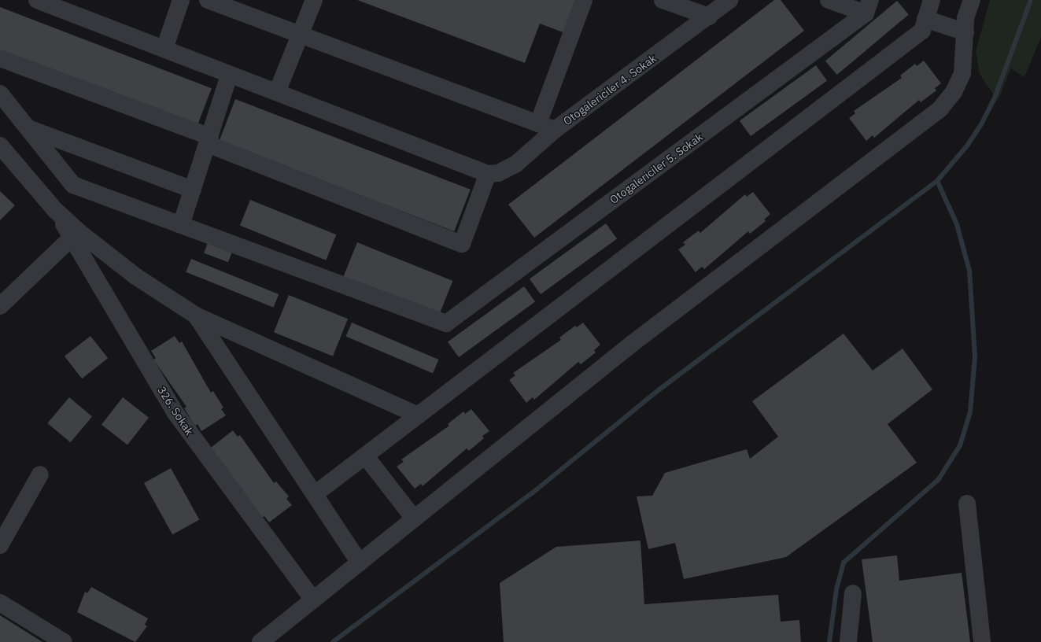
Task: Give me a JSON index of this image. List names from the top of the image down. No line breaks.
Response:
{"streets":{"street":["Otogalericiler 4. Sokak","Otogalericiler 5. Sokak","326. Sokak"]}}
